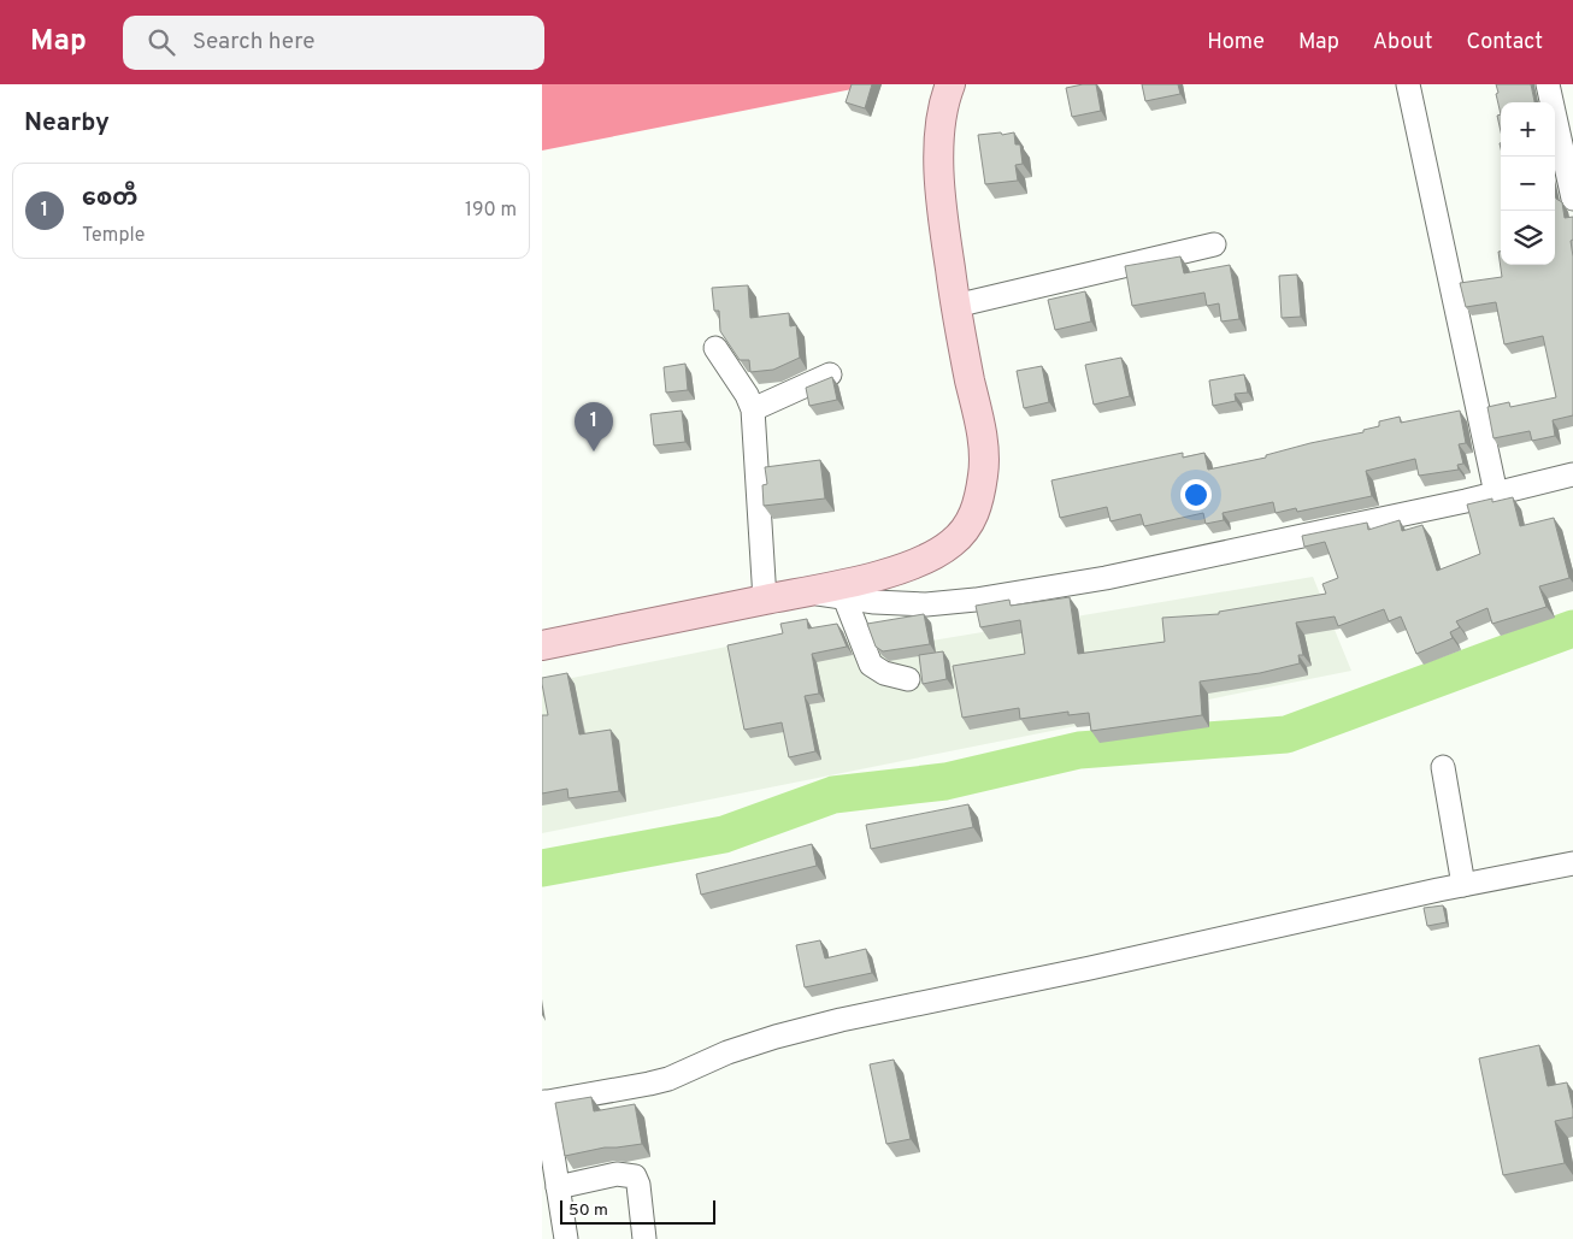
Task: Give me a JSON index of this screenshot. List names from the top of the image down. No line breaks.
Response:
{"scale_bar":"50 m","page":{"header":"Map","search":"Search here","nav":["Home","Map","About","Contact"],"heading":"Nearby","map_buttons":["+","−"],"list":[{"mark":"1","name":"စေတီ","note":"Temple","value":"190 m"}],"pins":"1","scale":"50 m"}}
